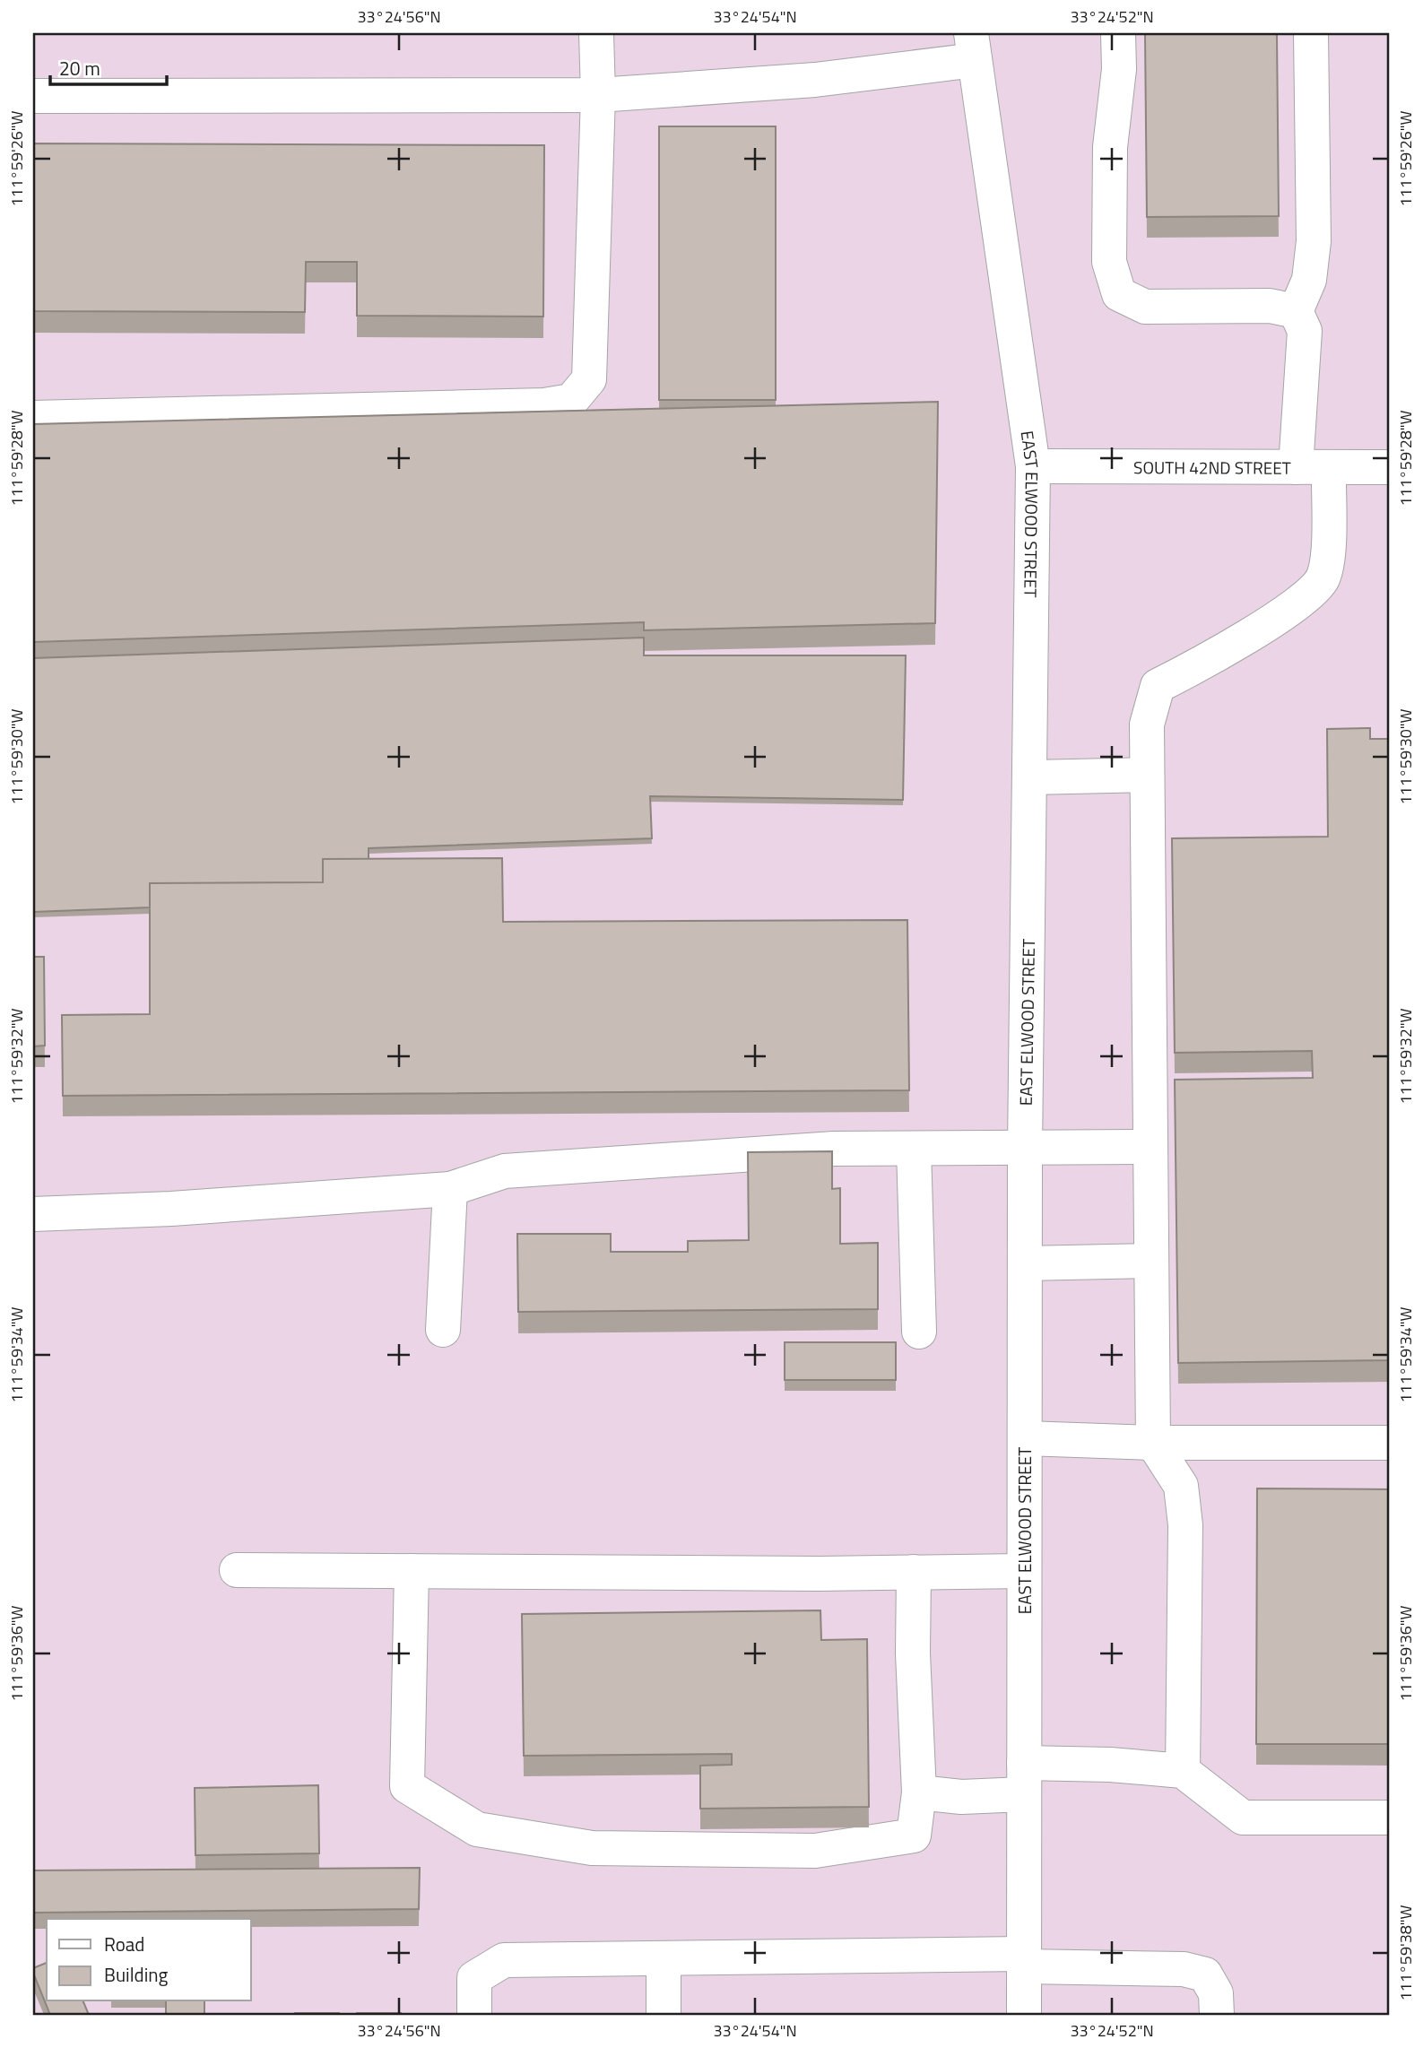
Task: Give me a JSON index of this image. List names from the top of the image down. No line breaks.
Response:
{"streets":{"street":["SOUTH 42ND STREET","EAST ELWOOD STREET"]},"crossings":[["SOUTH 42ND STREET","EAST ELWOOD STREET"]],"legend":["Road","Building"],"scale_bar":"20 m","coordinates":["33°24'56\"N","33°24'54\"N","33°24'52\"N","111°59'26\"W","111°59'28\"W","111°59'30\"W","111°59'32\"W","111°59'34\"W","111°59'36\"W","111°59'38\"W"]}
